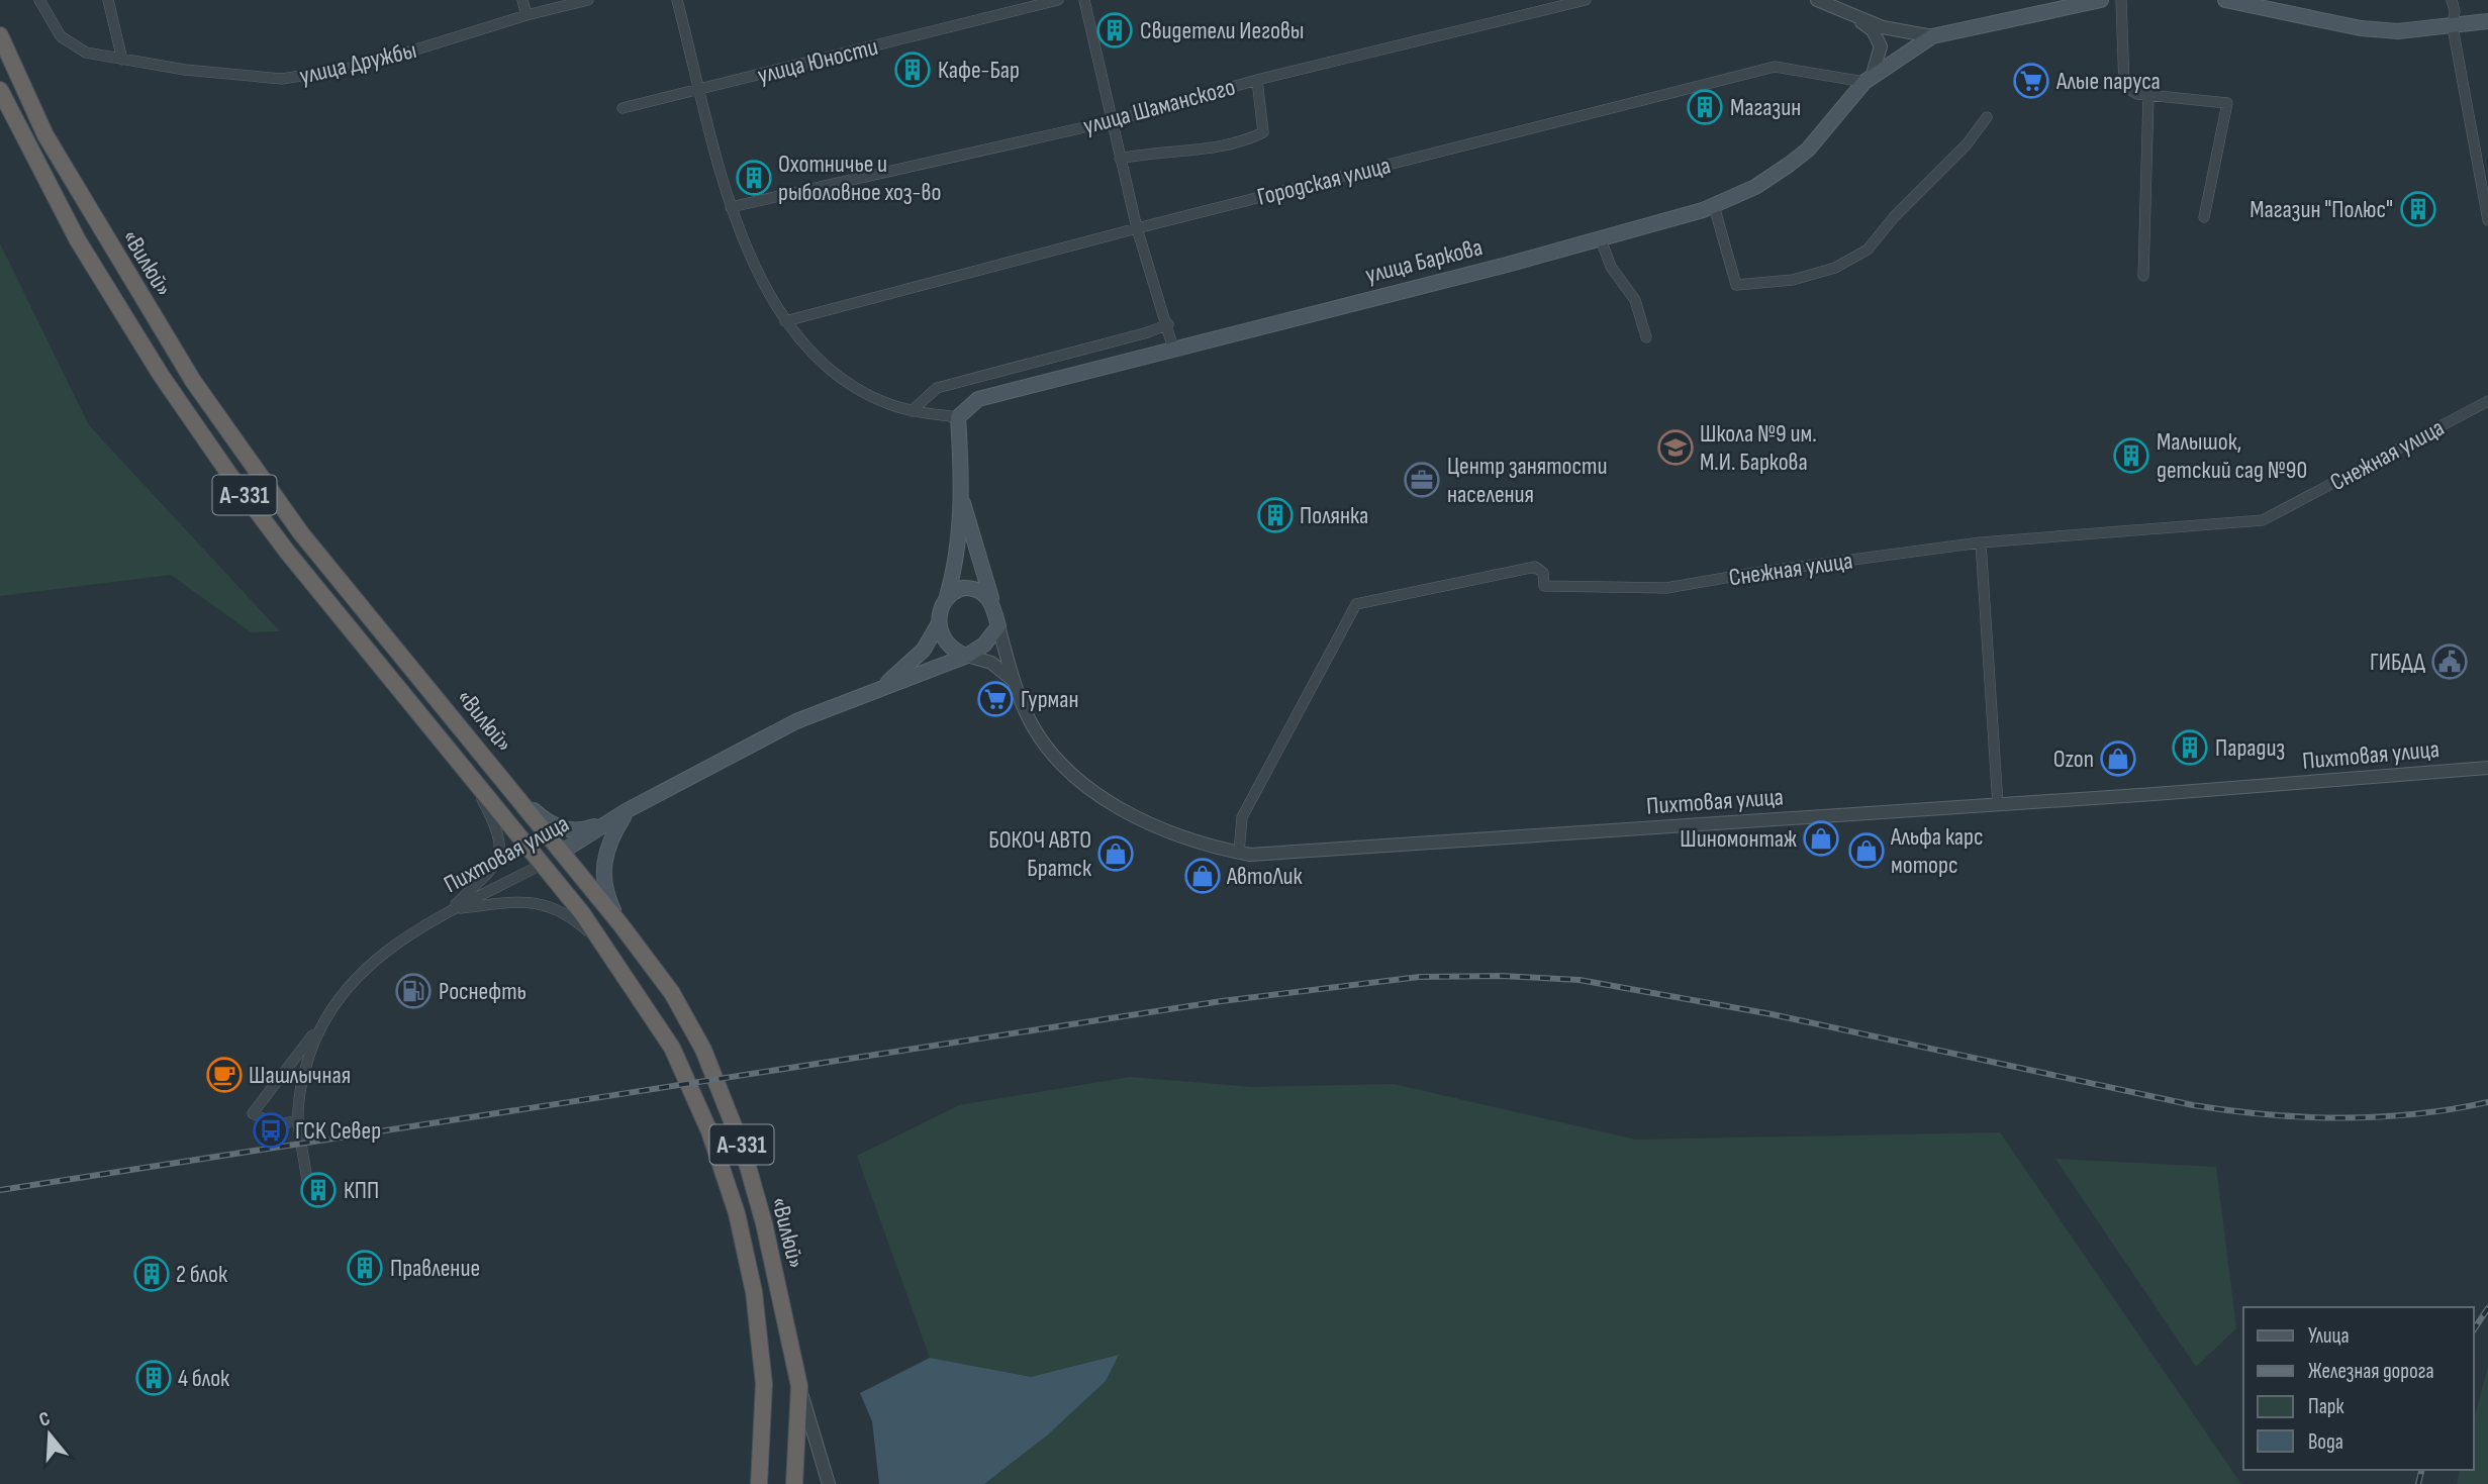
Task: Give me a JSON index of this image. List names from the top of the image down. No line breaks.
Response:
{"streets":{"highway":["«Вилюй»","А-331","Пихтовая улица"],"main road":["улица Баркова"],"street":["улица Юности","улица Дружбы","улица Шаманского","Городская улица","Снежная улица"]},"crossings":[["Городская улица","улица Баркова"],["«Вилюй»","Пихтовая улица"],["Снежная улица","Пихтовая улица"]],"places":{"building":["Свидетели Иеговы","Кафе-Бар","Магазин","Охотничье и рыболовное хоз-во","Магазин \"Полюс\"","Малышок, детский сад №90","Полянка","Парадиз","КПП","Правление","2 блок","4 блок"],"supermarket":["Алые паруса","Гурман"],"school or university":["Школа №9 им. М.И. Баркова"],"office":["Центр занятости населения"],"public building":["ГИБДД"],"shop":["Ozon","Шиномонтаж","Альфа карс моторс","БОКОЧ АВТО Братск","АвтоЛик"],"fuel station":["Роснефть"],"cafe":["Шашлычная"],"bus stop":["ГСК Север"]},"legend":["Улица","Железная дорога","Парк","Вода"],"north":"top"}
